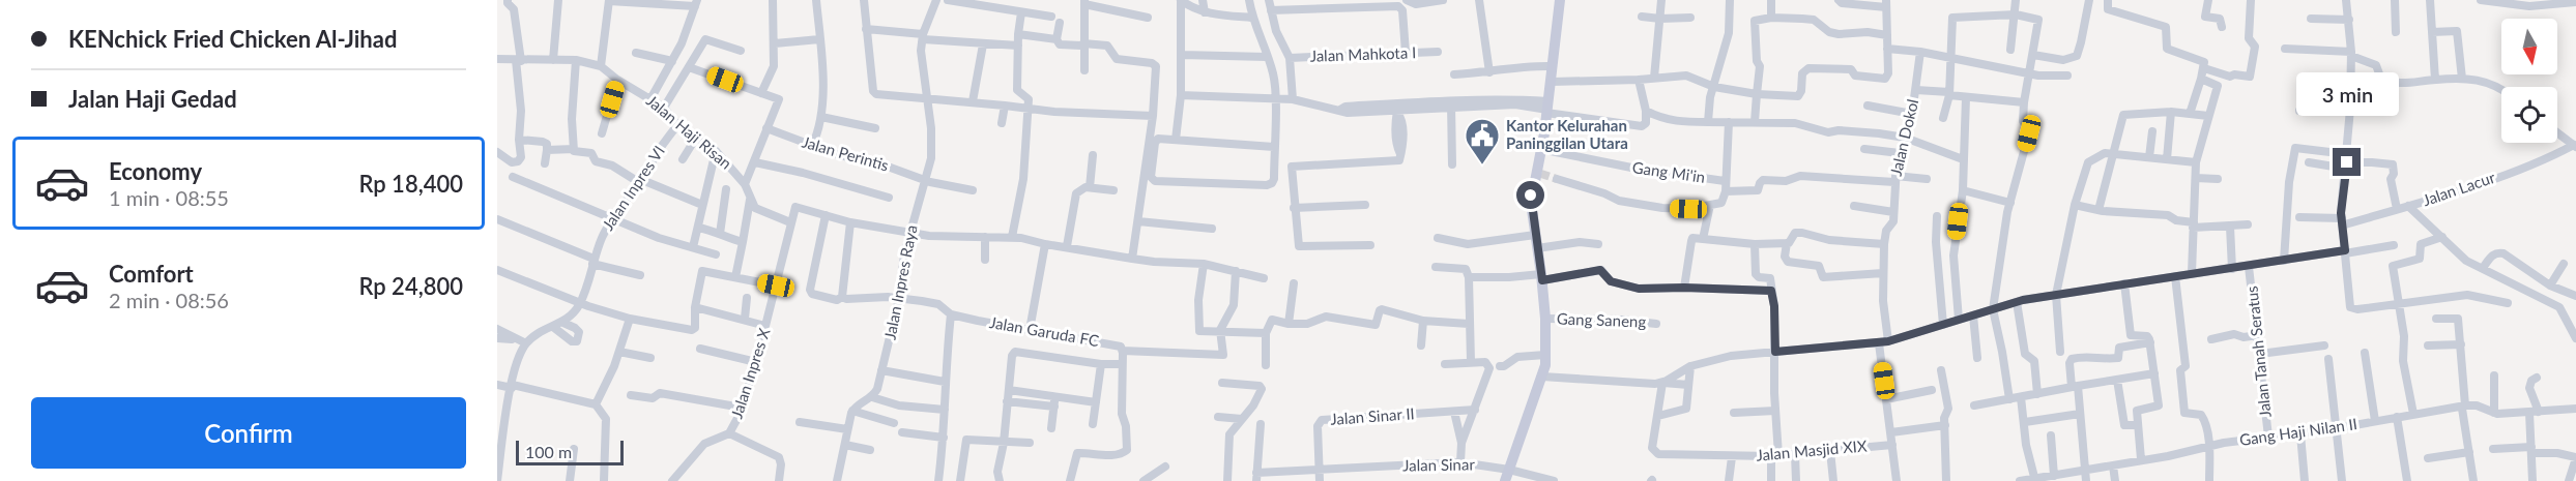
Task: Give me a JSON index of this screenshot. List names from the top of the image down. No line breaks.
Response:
{"streets":{"street":["Jalan Mahkota I","Jalan Haji Risan","Jalan Dokol","Jalan Perintis","Gang Mi'in","Jalan Inpres VI","Jalan Lacur","Jalan Inpres Raya","Gang Saneng","Jalan Garuda FC","Jalan Tanah Seratus","Jalan Inpres X","Jalan Sinar II","Gang Haji Nilan II","Jalan Masjid XIX","Jalan Sinar"]},"crossings":[["Jalan Haji Risan","Jalan Inpres VI"],["Jalan Perintis","Jalan Inpres Raya"],["Jalan Inpres Raya","Jalan Garuda FC"],["Jalan Tanah Seratus","Gang Haji Nilan II"],["Jalan Sinar II","Jalan Sinar"]],"places":{"public building":["Kantor Kelurahan Paninggilan Utara"]},"scale_bar":"100 m","north":"bottom","page":{"banner":["KENchick Fried Chicken Al-Jihad","Jalan Haji Gedad"],"bubble":"3 min","list":[{"name":"Economy","note":"1 min · 08:55","value":"Rp 18,400"},{"name":"Comfort","note":"2 min · 08:56","value":"Rp 24,800"}],"buttons":"Confirm","scale":"100 m"}}
